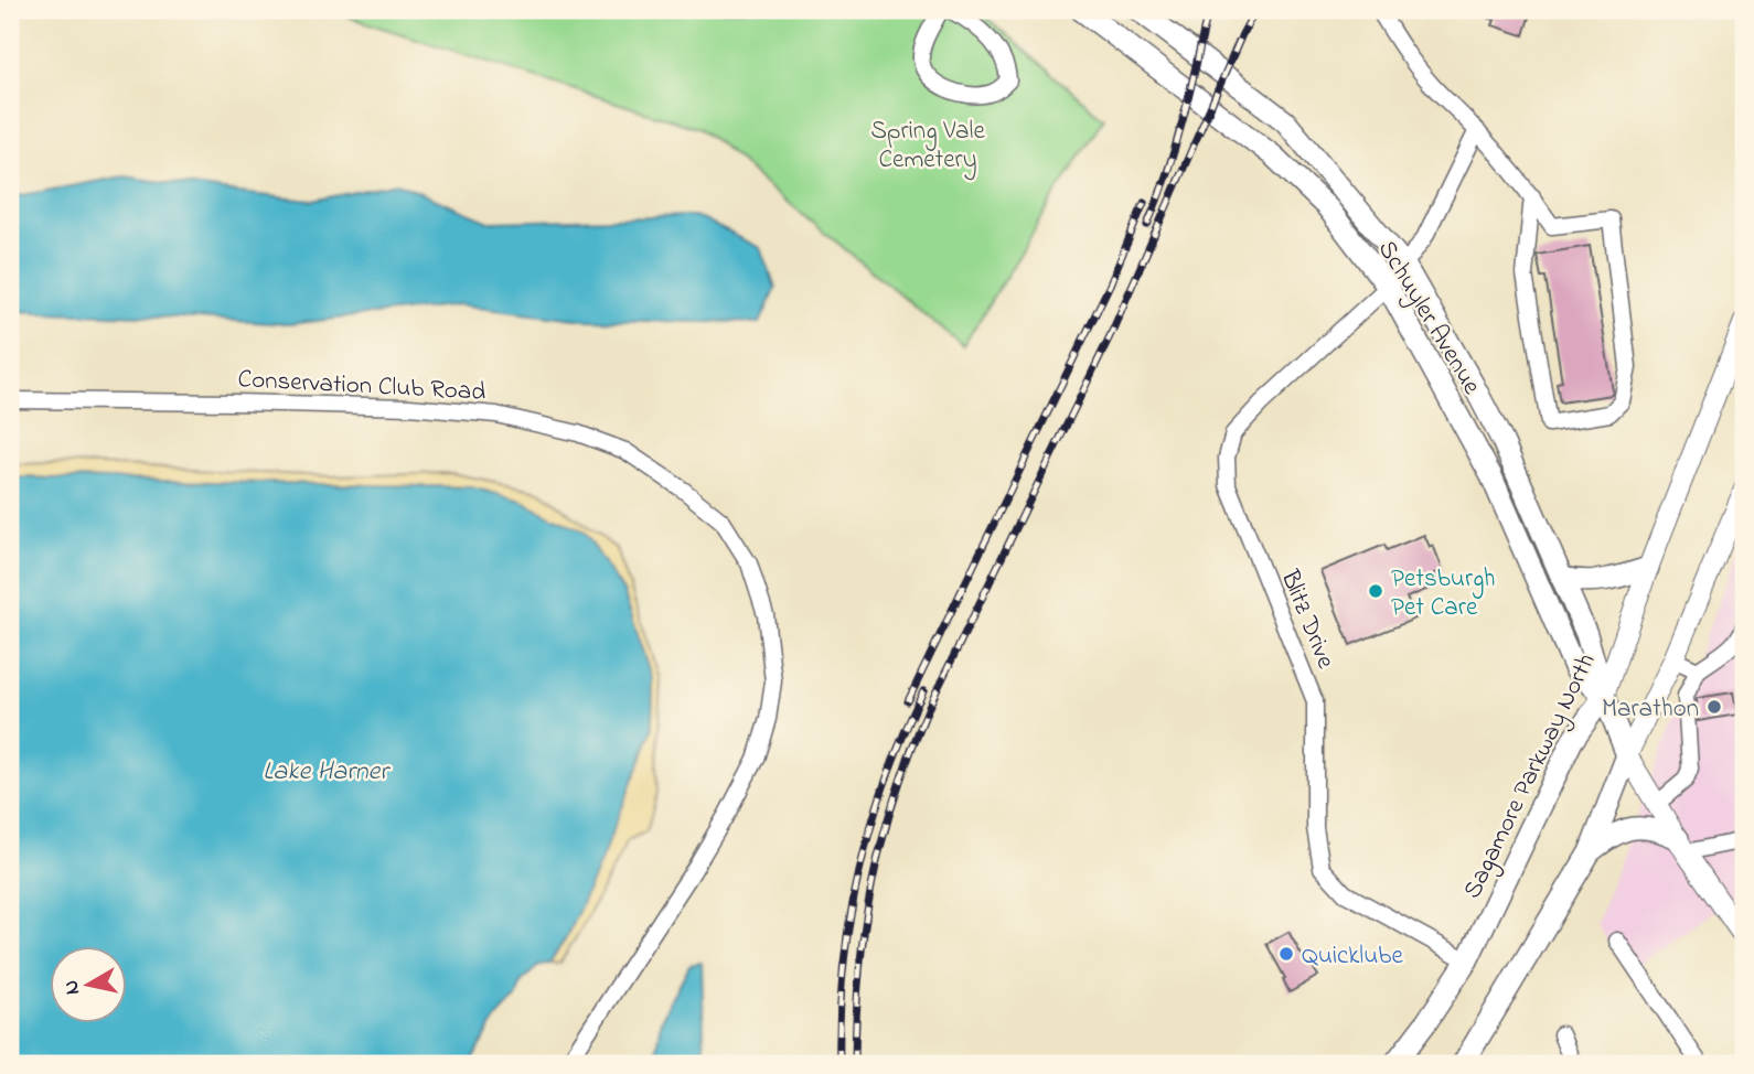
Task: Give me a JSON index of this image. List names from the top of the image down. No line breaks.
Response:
{"streets":{"highway":["Schuyler Avenue","Sagamore Parkway North"],"street":["Conservation Club Road","Blitz Drive"]},"crossings":[["Schuyler Avenue","Blitz Drive"],["Schuyler Avenue","Sagamore Parkway North"],["Blitz Drive","Sagamore Parkway North"]],"water":["Lake Harner"],"parks":["Spring Vale Cemetery"],"places":["Petsburgh Pet Care","Marathon","Quicklube"],"north":"left"}
